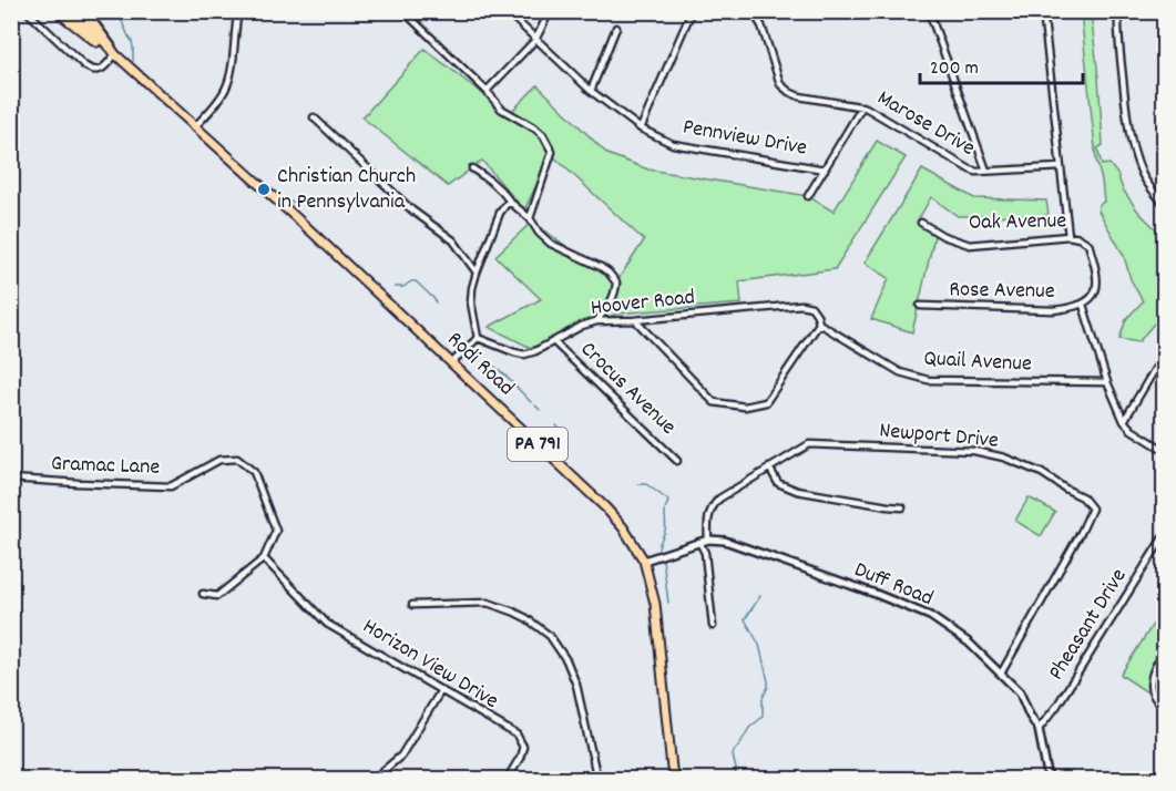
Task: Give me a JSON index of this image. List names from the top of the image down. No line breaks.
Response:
{"streets":{"main road":["Rodi Road","PA 791"],"street":["Marose Drive","Pennview Drive","Oak Avenue","Rose Avenue","Hoover Road","Quail Avenue","Crocus Avenue","Newport Drive","Gramac Lane","Duff Road","Pheasant Drive","Horizon View Drive"]},"crossings":[["Oak Avenue","Rose Avenue"],["Hoover Road","Quail Avenue"],["Hoover Road","Crocus Avenue"],["Rodi Road","Duff Road"],["Newport Drive","Duff Road"],["Gramac Lane","Horizon View Drive"],["Duff Road","Pheasant Drive"]],"places":["Christian Church in Pennsylvania"],"scale_bar":"200 m"}
